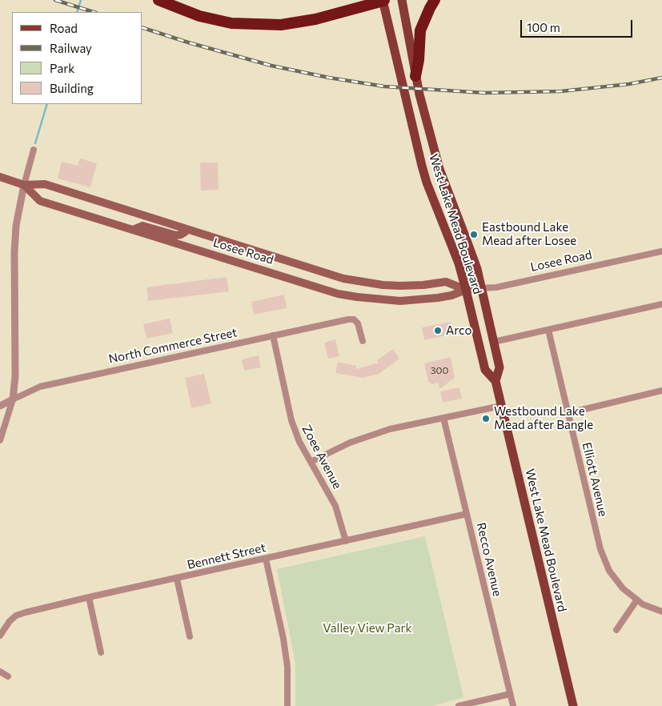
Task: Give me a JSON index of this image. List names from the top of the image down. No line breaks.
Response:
{"streets":{"main road":["West Lake Mead Boulevard","Losee Road"],"street":["North Commerce Street","Zoee Avenue","Elliott Avenue","Bennett Street","Recco Avenue"]},"crossings":[["West Lake Mead Boulevard","Losee Road"],["North Commerce Street","Zoee Avenue"],["Zoee Avenue","Bennett Street"],["Bennett Street","Recco Avenue"]],"parks":["Valley View Park"],"places":["Eastbound Lake Mead after Losee","Arco","Westbound Lake Mead after Bangle"],"house_numbers":["300"],"legend":["Road","Railway","Park","Building"],"scale_bar":"100 m"}
